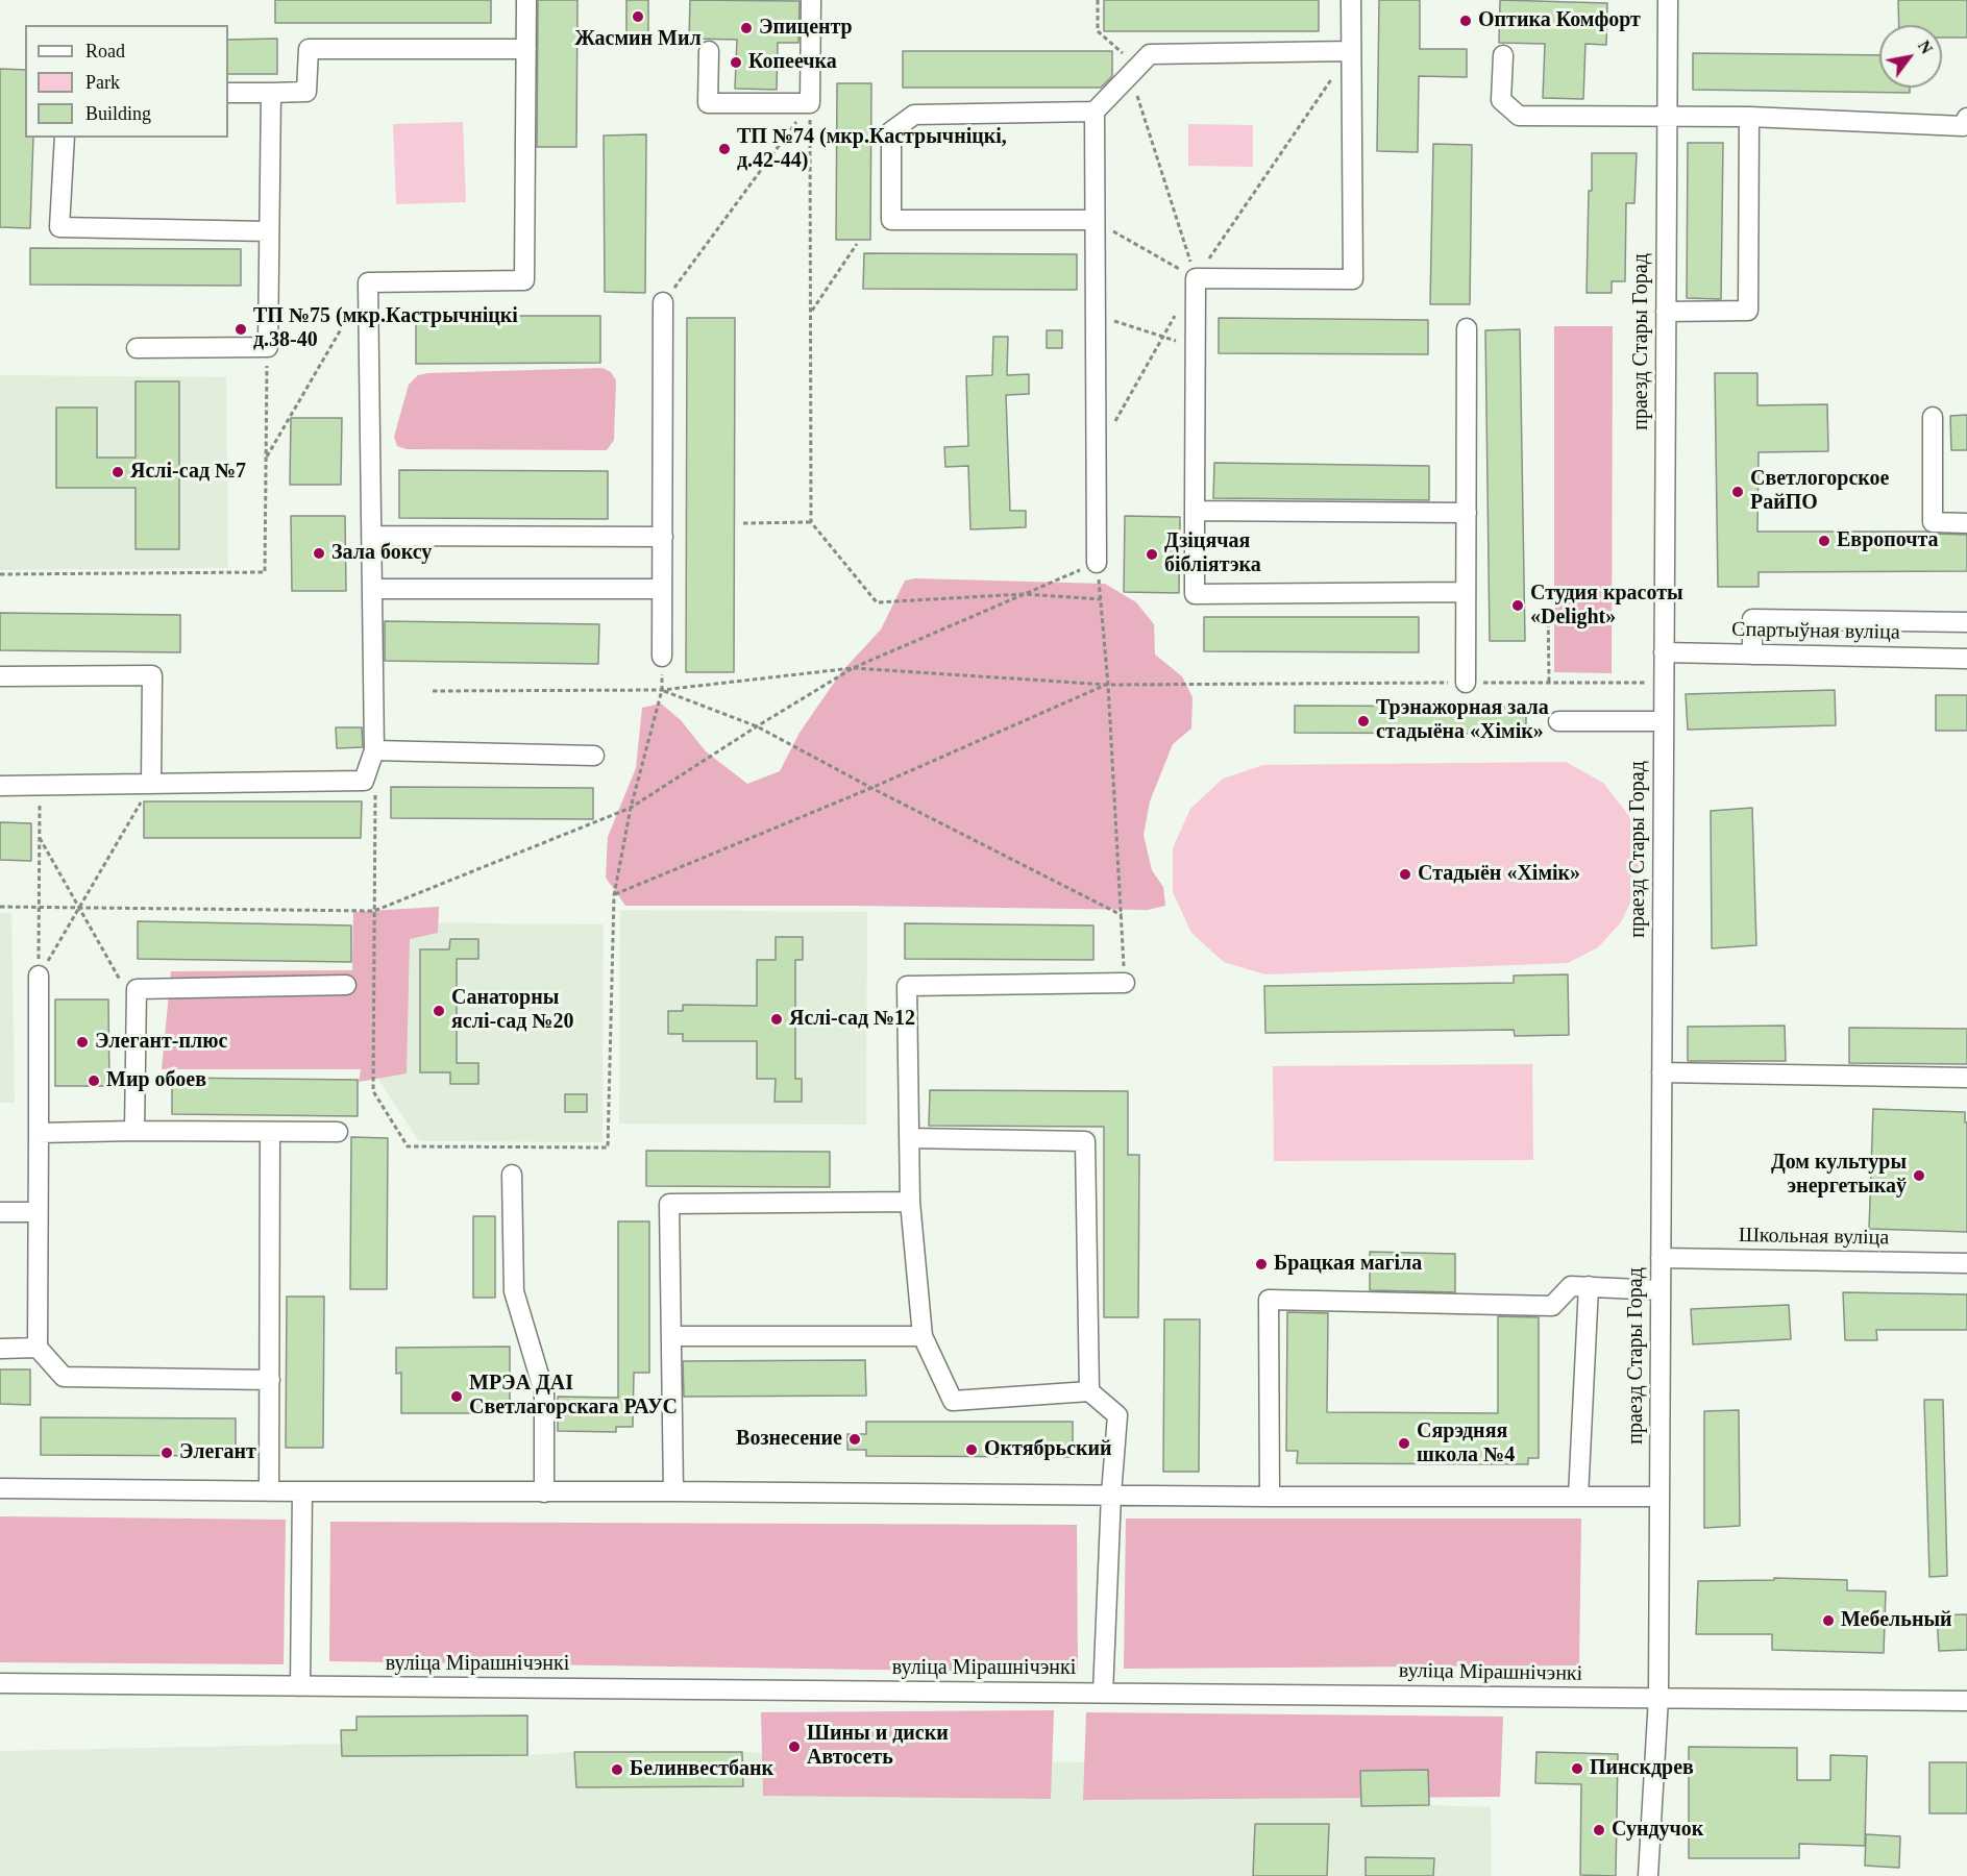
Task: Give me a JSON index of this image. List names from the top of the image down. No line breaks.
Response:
{"streets":{"street":["праезд Стары Горад","Спартыўная вуліца","Школьная вуліца","вуліца Мірашнічэнкі"]},"crossings":[["праезд Стары Горад","Спартыўная вуліца"],["праезд Стары Горад","Школьная вуліца"],["праезд Стары Горад","вуліца Мірашнічэнкі"]],"places":["Жасмин Мил","Оптика Комфорт","Эпицентр","Копеечка","ТП №74 (мкр.Кастрычніцкі, д.42-44)","ТП №75 (мкр.Кастрычніцкі д.38-40","Яслі-сад №7","Светлогорское РайПО","Европочта","Зала боксу","Дзіцячая бібліятэка","Студия красоты «Delight»","Трэнажорная зала стадыёна «Хімік»","Стадыён «Хімік»","Санаторны яслі-сад №20","Яслі-сад №12","Элегант-плюс","Мир обоев","Дом культуры энергетыкаў","Брацкая магіла","МРЭА ДАІ Светлагорскага РАУС","Вознесение","Сярэдняя школа №4","Октябрьский","Элегант","Мебельный","Шины и диски Автосеть","Пинскдрев","Белинвестбанк","Сундучок"],"legend":["Road","Park","Building"],"north":"top right"}
